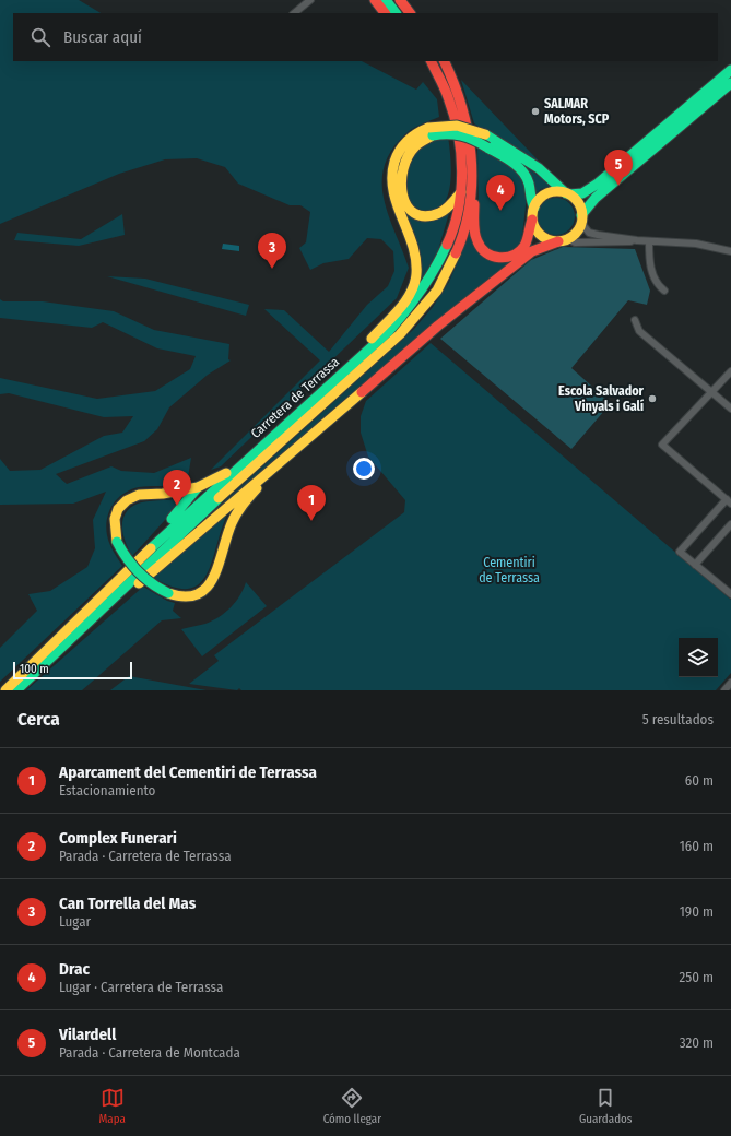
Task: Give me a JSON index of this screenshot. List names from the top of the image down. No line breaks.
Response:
{"streets":{"main road":["Carretera de Terrassa"]},"parks":["Cementiri de Terrassa"],"places":["SALMAR Motors, SCP","Escola Salvador Vinyals i Galí"],"scale_bar":"100 m","page":{"search":"Buscar aquí","pins":["5","4","3","2","1"],"scale":"100 m","heading":["Cerca","5 resultados"],"list":[{"mark":"1","name":"Aparcament del Cementiri de Terrassa","note":"Estacionamiento","value":"60 m"},{"mark":"2","name":"Complex Funerari","note":"Parada · Carretera de Terrassa","value":"160 m"},{"mark":"3","name":"Can Torrella del Mas","note":"Lugar","value":"190 m"},{"mark":"4","name":"Drac","note":"Lugar · Carretera de Terrassa","value":"250 m"},{"mark":"5","name":"Vilardell","note":"Parada · Carretera de Montcada","value":"320 m"}],"nav":["Mapa","Cómo llegar","Guardados"]}}
